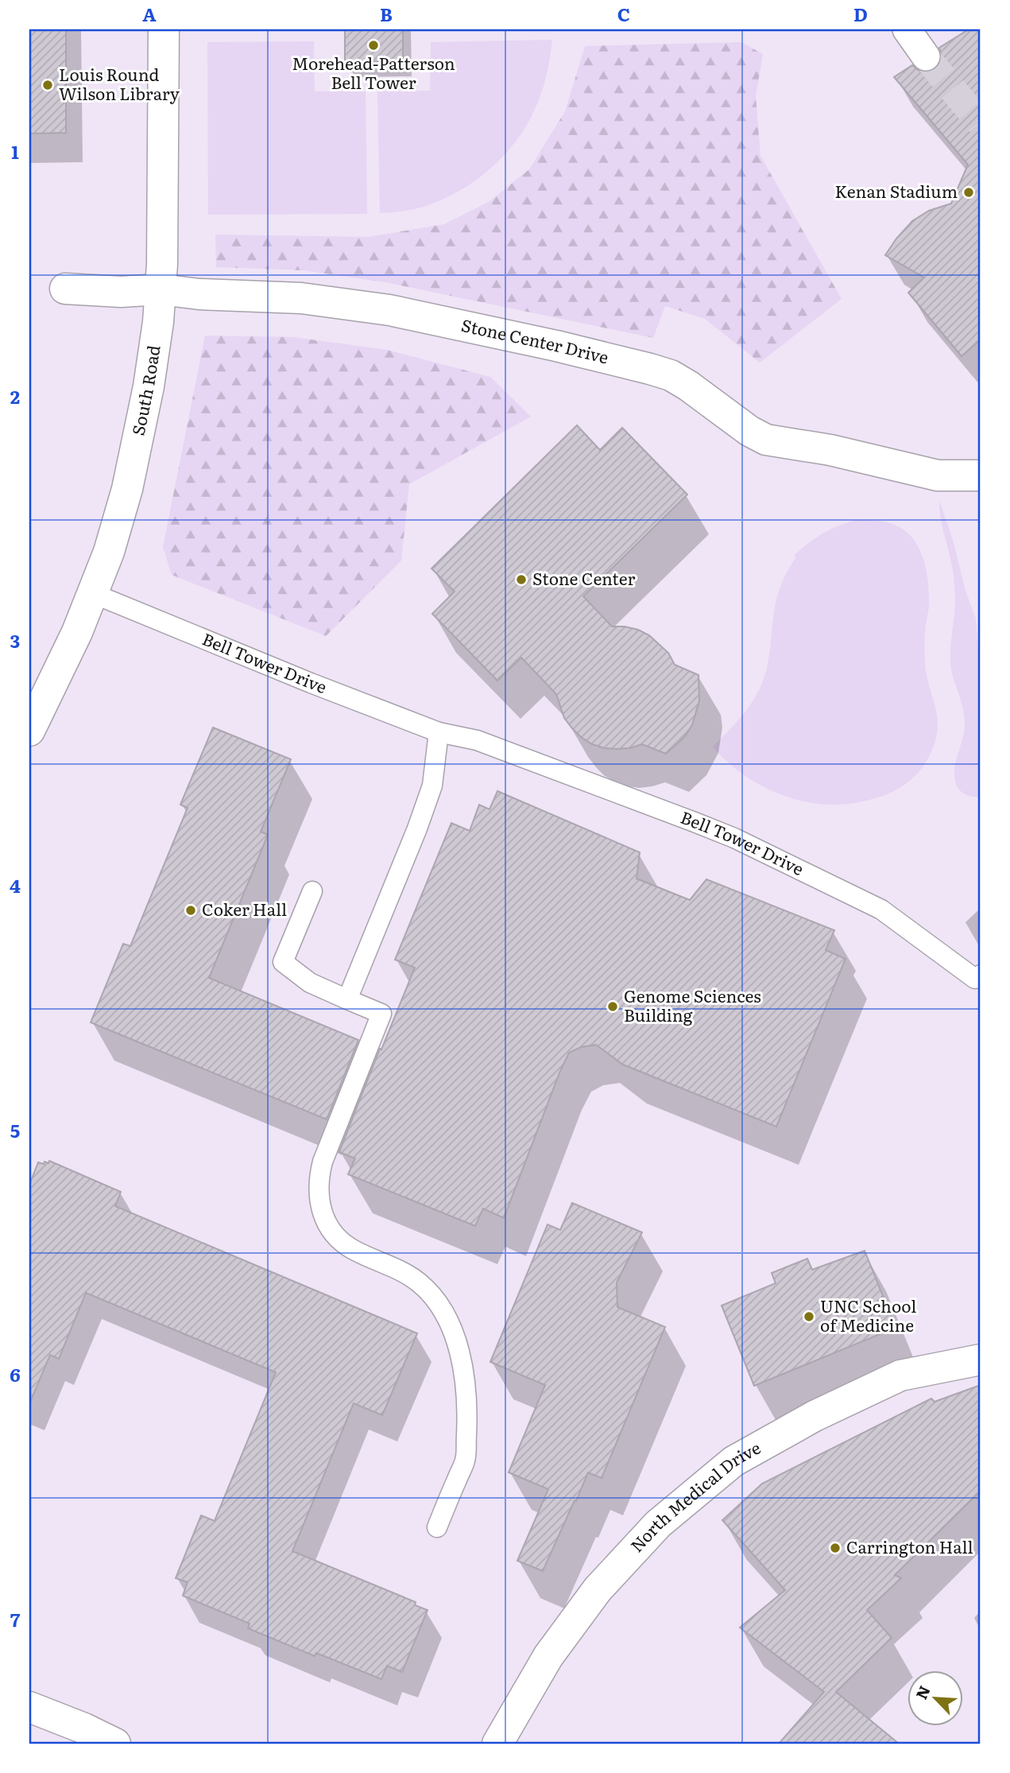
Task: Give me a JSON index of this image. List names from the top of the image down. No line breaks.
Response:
{"streets":{"street":["Stone Center Drive","South Road","North Medical Drive"],"lane":["Bell Tower Drive"]},"crossings":[["Stone Center Drive","South Road"],["South Road","Bell Tower Drive"]],"places":["Morehead-Patterson Bell Tower","Louis Round Wilson Library","Kenan Stadium","Stone Center","Coker Hall","Genome Sciences Building","UNC School of Medicine","Carrington Hall"],"north":"top left","grid":{"columns":["A","B","C","D"],"rows":["1","2","3","4","5","6","7"]}}
